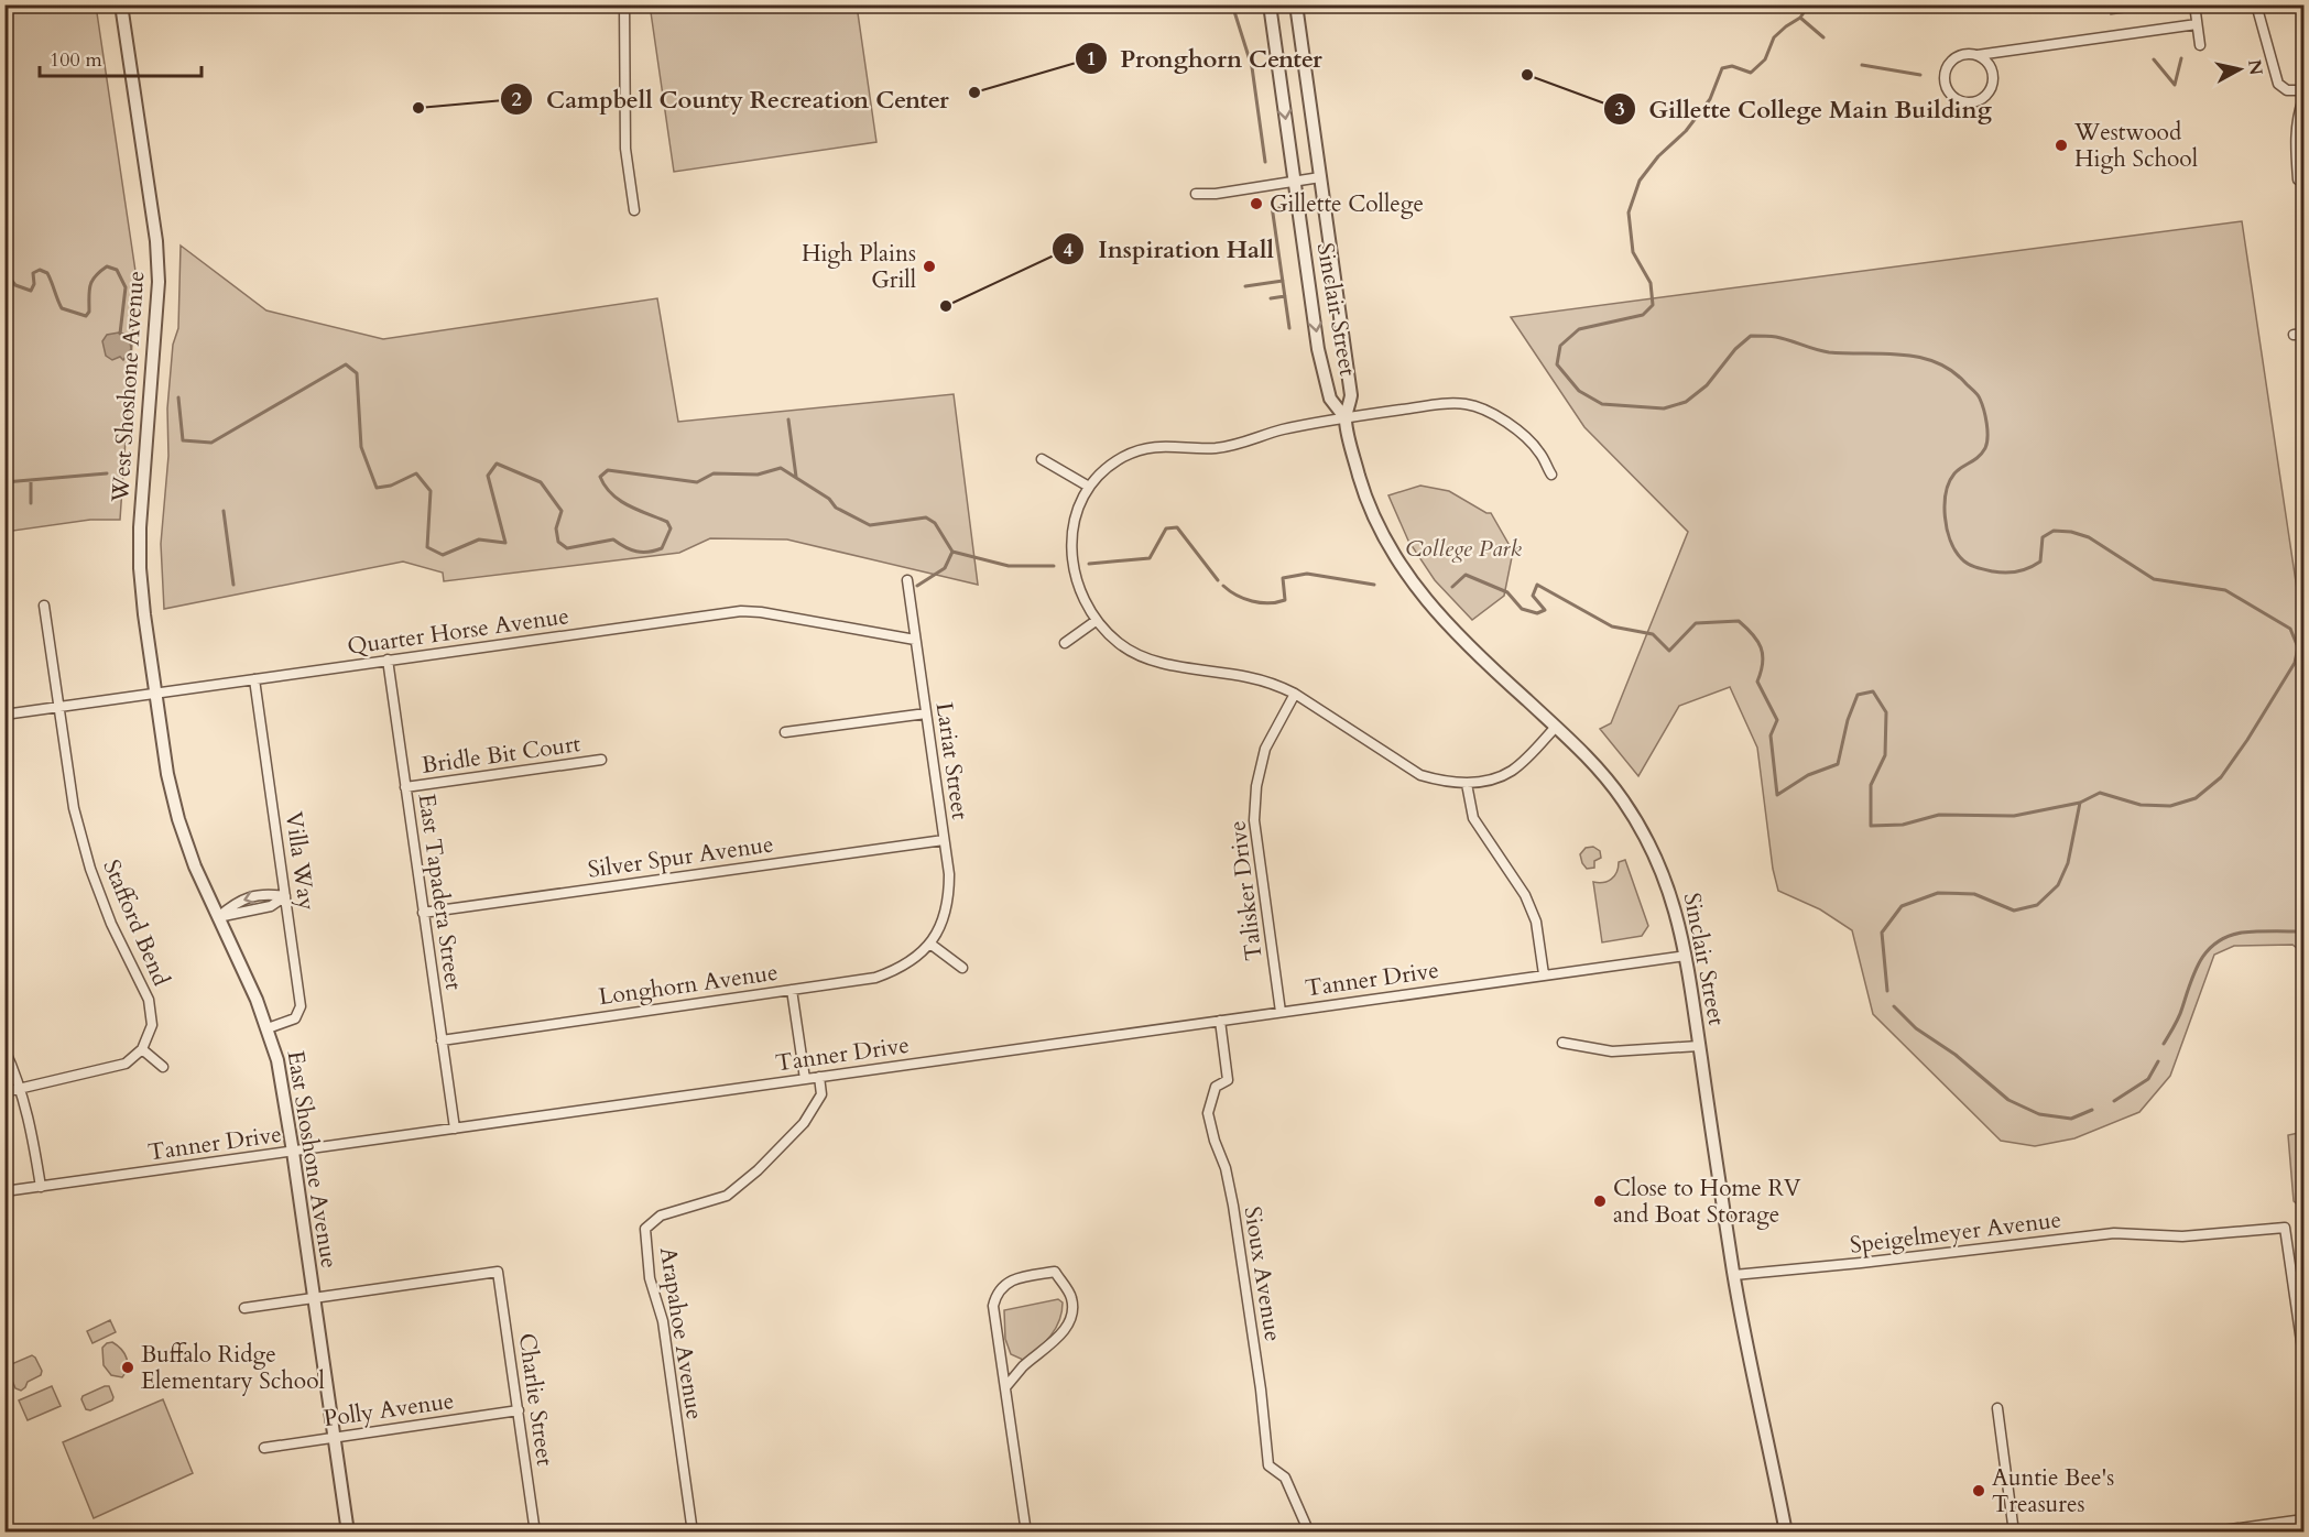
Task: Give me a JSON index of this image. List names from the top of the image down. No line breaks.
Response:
{"streets":{"street":["Sinclair Street","West Shoshone Avenue","Quarter Horse Avenue","Bridle Bit Court","Lariat Street","Silver Spur Avenue","Villa Way","Talisker Drive","East Tapadera Street","Stafford Bend","Tanner Drive","Longhorn Avenue","East Shoshone Avenue","Speigelmeyer Avenue","Sioux Avenue","Arapahoe Avenue","Charlie Street","Polly Avenue"]},"crossings":[["Sinclair Street","Tanner Drive"],["Sinclair Street","Speigelmeyer Avenue"],["West Shoshone Avenue","Quarter Horse Avenue"],["West Shoshone Avenue","East Shoshone Avenue"],["Quarter Horse Avenue","Lariat Street"],["Quarter Horse Avenue","Villa Way"],["Quarter Horse Avenue","East Tapadera Street"],["Quarter Horse Avenue","Stafford Bend"],["Quarter Horse Avenue","East Shoshone Avenue"],["Bridle Bit Court","East Tapadera Street"],["Lariat Street","Silver Spur Avenue"],["Lariat Street","Longhorn Avenue"],["Silver Spur Avenue","East Tapadera Street"],["Villa Way","East Shoshone Avenue"],["Talisker Drive","Tanner Drive"],["East Tapadera Street","Tanner Drive"],["East Tapadera Street","Longhorn Avenue"],["Tanner Drive","East Shoshone Avenue"],["Tanner Drive","Sioux Avenue"],["Tanner Drive","Arapahoe Avenue"],["East Shoshone Avenue","Charlie Street"],["East Shoshone Avenue","Polly Avenue"],["Charlie Street","Polly Avenue"]],"parks":["College Park"],"places":["Gillette College Main Building","Pronghorn Center","Campbell County Recreation Center","Westwood High School","Gillette College","High Plains Grill","Inspiration Hall","Close to Home RV and Boat Storage","Buffalo Ridge Elementary School","Auntie Bee's Treasures"],"scale_bar":"100 m","north":"right"}
